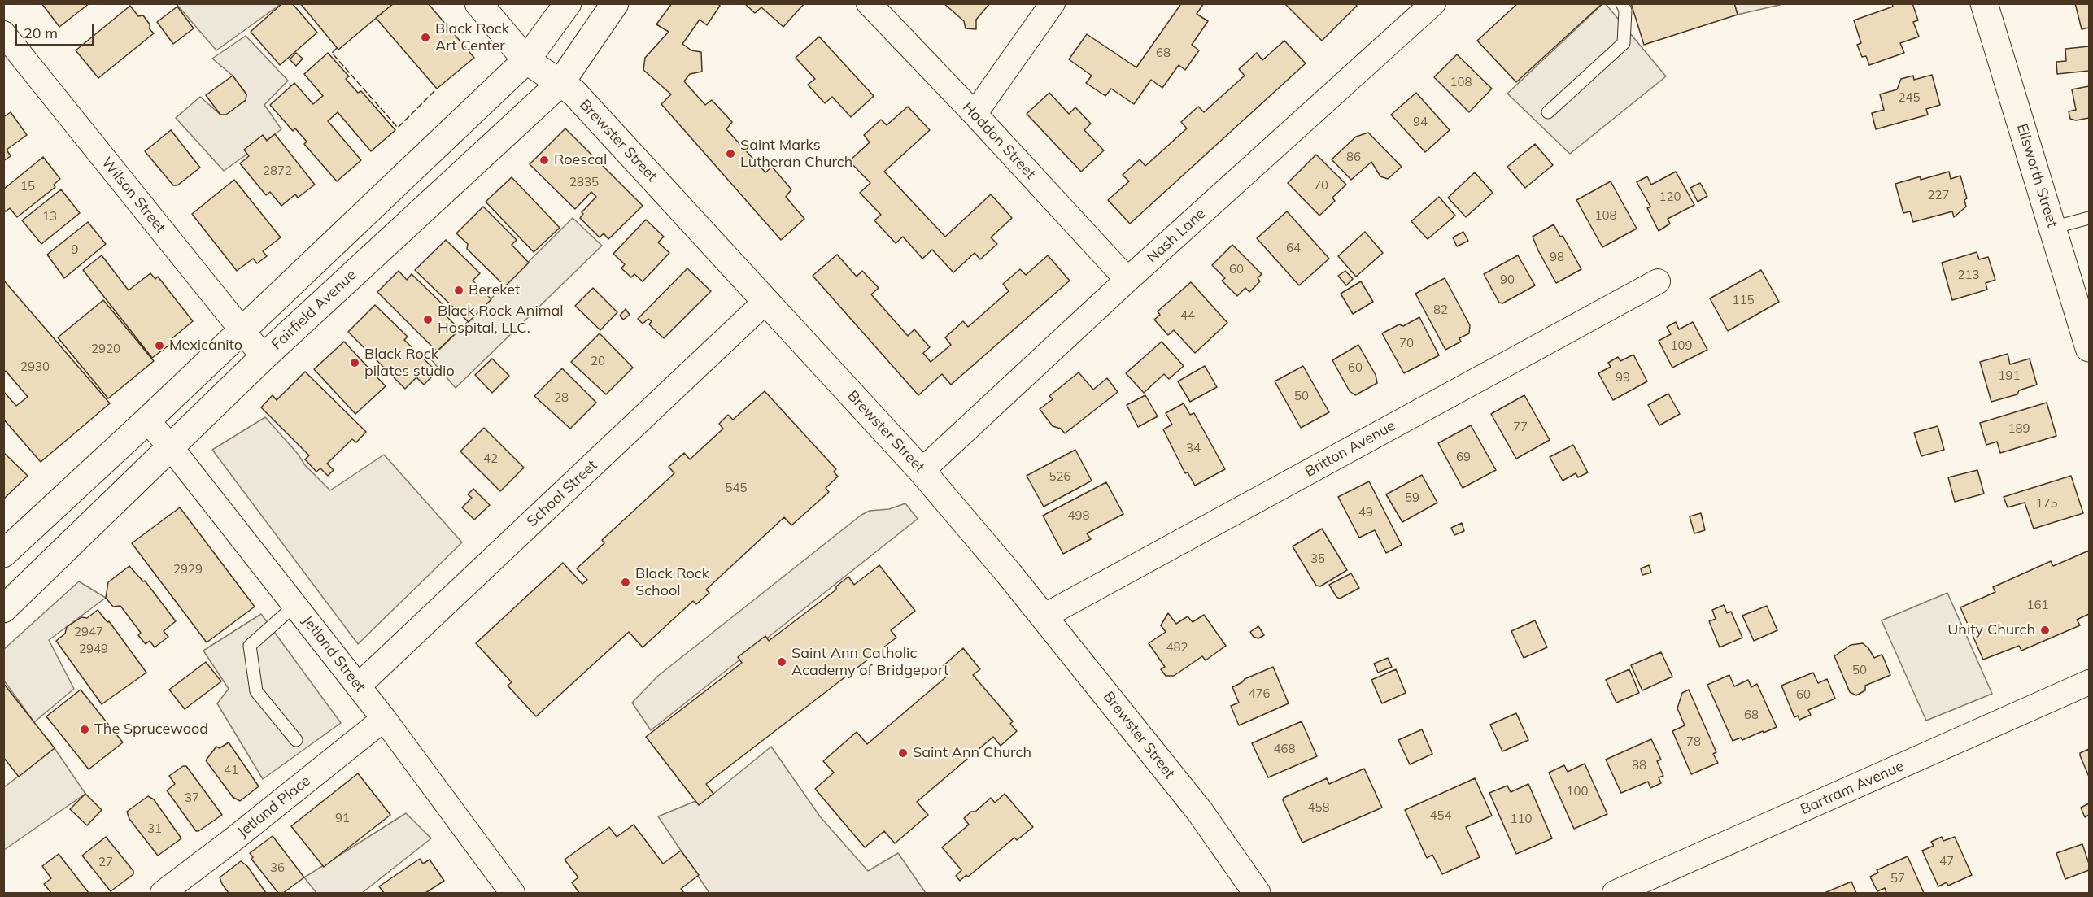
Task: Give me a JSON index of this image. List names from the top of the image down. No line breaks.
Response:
{"streets":{"main road":["Brewster Street","Ellsworth Street","Fairfield Avenue"],"street":["Haddon Street","Wilson Street","Nash Lane","Britton Avenue","School Street","Jetland Street","Bartram Avenue","Jetland Place"]},"crossings":[["Brewster Street","Nash Lane"],["Brewster Street","Fairfield Avenue"],["Brewster Street","Britton Avenue"],["Brewster Street","School Street"],["Haddon Street","Nash Lane"],["Wilson Street","Fairfield Avenue"],["Fairfield Avenue","Jetland Street"],["School Street","Jetland Street"],["Jetland Street","Jetland Place"]],"places":["Black Rock Art Center","Saint Marks Lutheran Church","Roescal","Bereket","Black Rock Animal Hospital, LLC.","Mexicanito","Black Rock pilates studio","Black Rock School","Unity Church","Saint Ann Catholic Academy of Bridgeport","The Sprucewood","Saint Ann Church"],"house_numbers":["68","108","245","94","86","2872","2835","70","15","227","120","108","13","64","9","98","60","213","90","115","82","44","70","109","2920","20","2930","60","191","99","50","28","77","189","34","69","42","526","545","59","175","49","498","35","2929","161","2947","482","2949","50","476","60","68","78","468","88","41","100","37","458","454","91","110","31","47","27","36","57"],"scale_bar":"20 m"}
